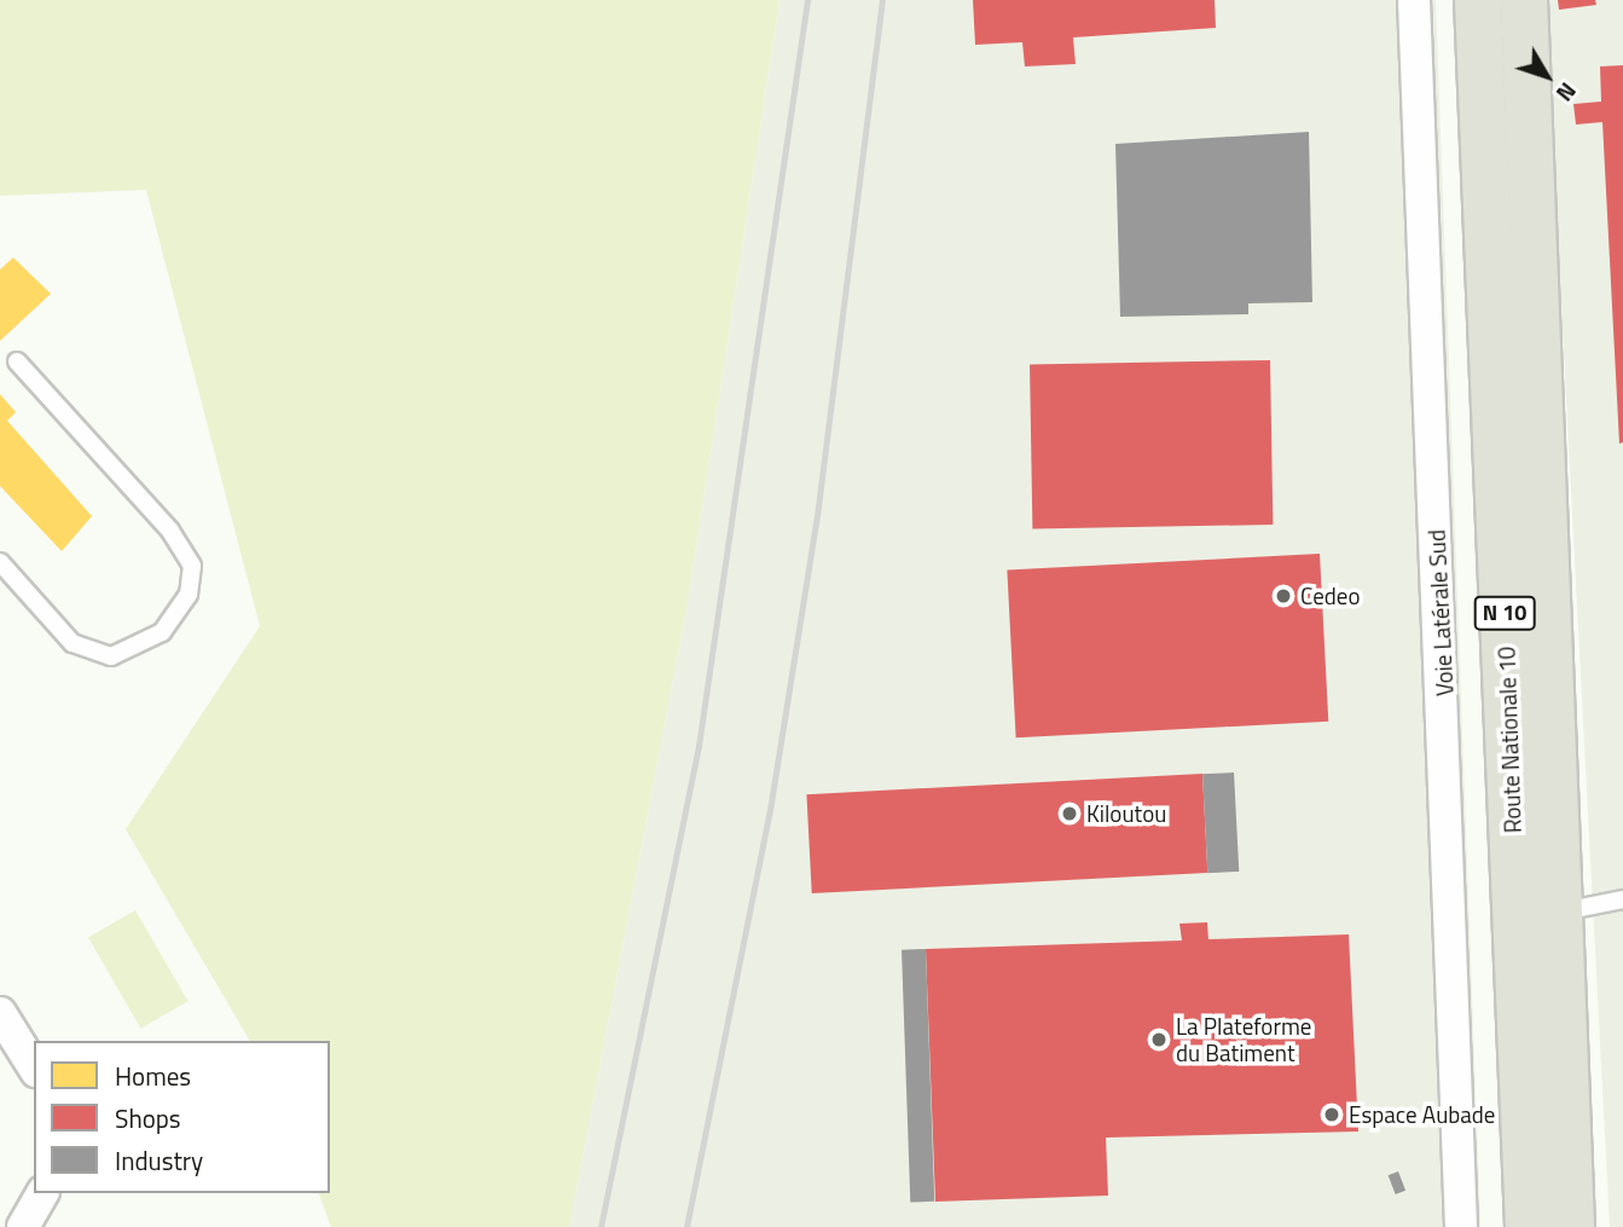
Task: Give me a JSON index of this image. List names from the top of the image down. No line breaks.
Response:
{"streets":{"main road":["N 10","Route Nationale 10"],"street":["Voie Latérale Sud"]},"places":["Cedeo","Kiloutou","La Plateforme du Batiment","Espace Aubade"],"legend":["Homes","Shops","Industry"],"north":"bottom right"}
